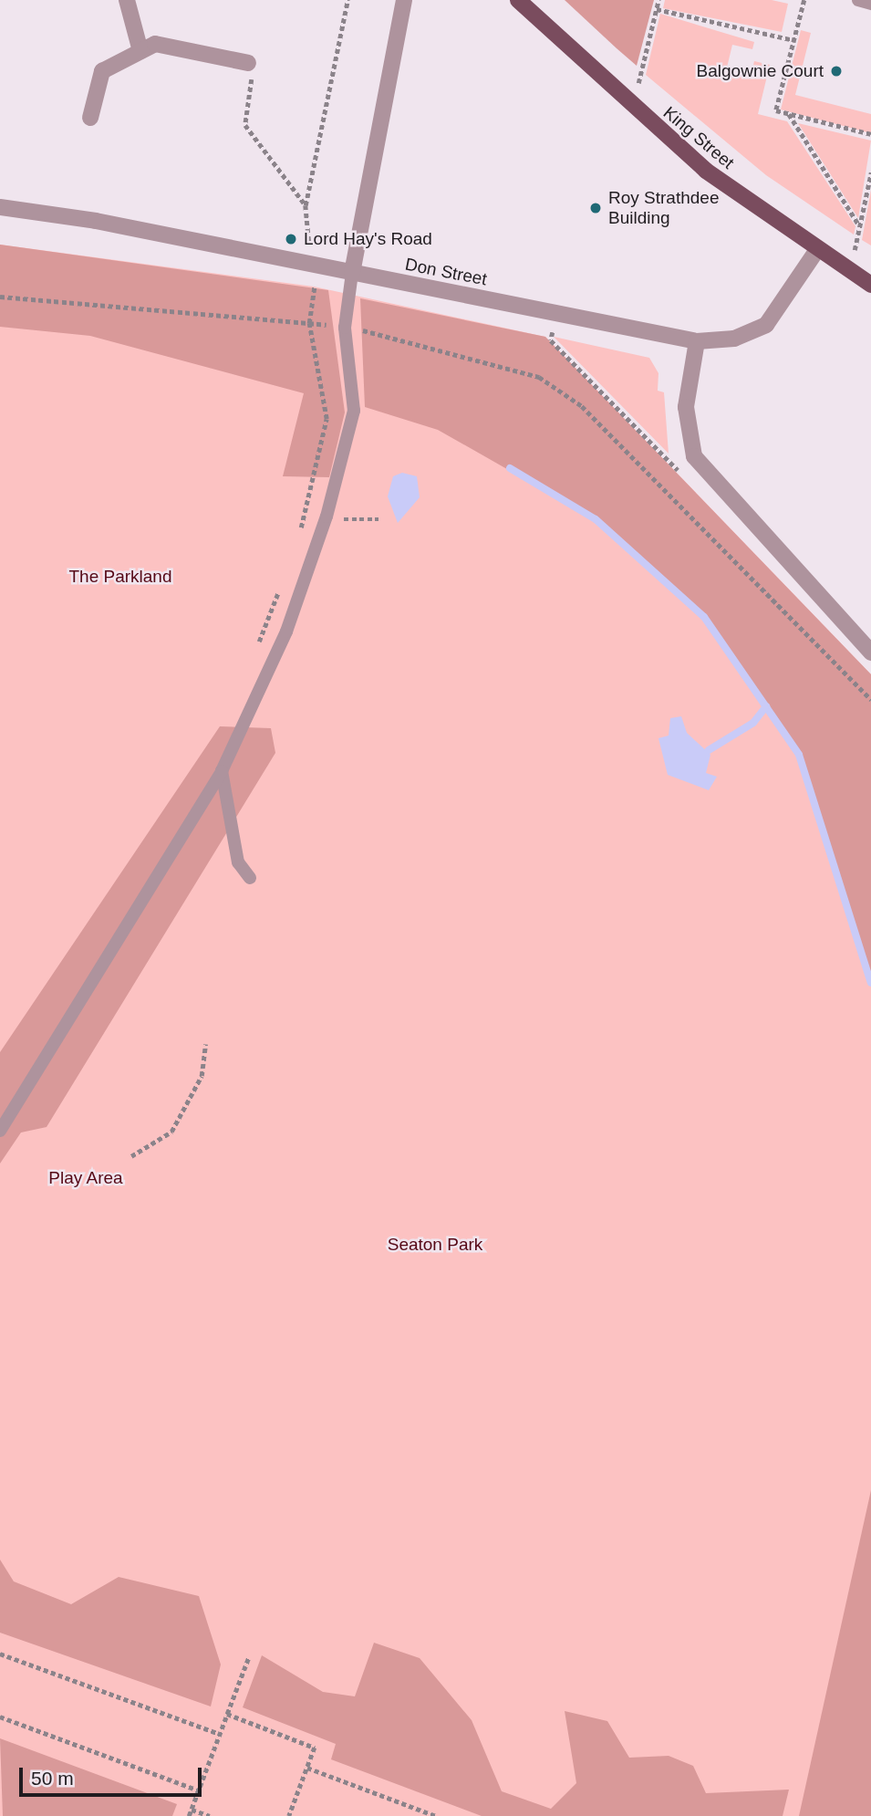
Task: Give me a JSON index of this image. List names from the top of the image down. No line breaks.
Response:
{"streets":{"main road":["King Street"],"street":["Don Street"]},"crossings":[["King Street","Don Street"]],"parks":["The Parkland","Play Area","Seaton Park"],"places":["Balgownie Court","Roy Strathdee Building","Lord Hay's Road"],"scale_bar":"50 m"}
